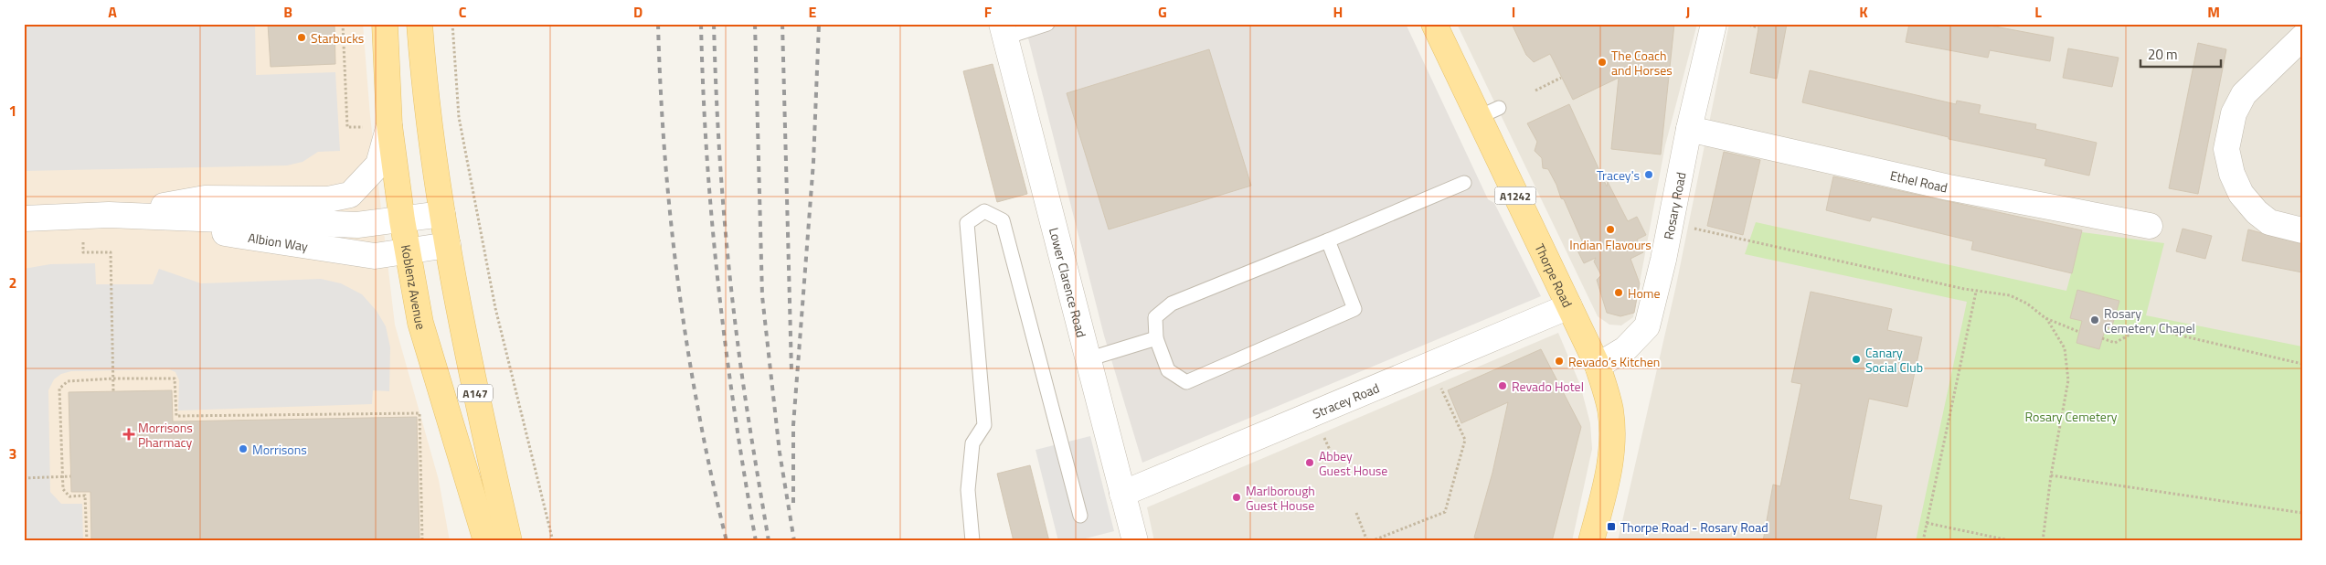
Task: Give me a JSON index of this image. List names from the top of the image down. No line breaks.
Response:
{"streets":{"main road":["A1242","Thorpe Road","Koblenz Avenue","A147"],"street":["Ethel Road","Rosary Road","Albion Way","Lower Clarence Road","Stracey Road"]},"crossings":[["Ethel Road","Rosary Road"],["Rosary Road","Thorpe Road"],["Albion Way","Koblenz Avenue"],["Albion Way","A147"],["Thorpe Road","Stracey Road"],["Lower Clarence Road","Stracey Road"]],"parks":["Rosary Cemetery"],"places":{"other":["Starbucks","The Coach and Horses","Tracey's","Indian Flavours","Home","Rosary Cemetery Chapel","Canary Social Club","Revado’s Kitchen","Revado Hotel","Morrisons","Abbey Guest House","Marlborough Guest House"],"health":["Morrisons Pharmacy"],"transit":["Thorpe Road - Rosary Road"]},"scale_bar":"20 m","grid":{"columns":["A","B","C","D","E","F","G","H","I","J","K","L","M"],"rows":["1","2","3"]}}
